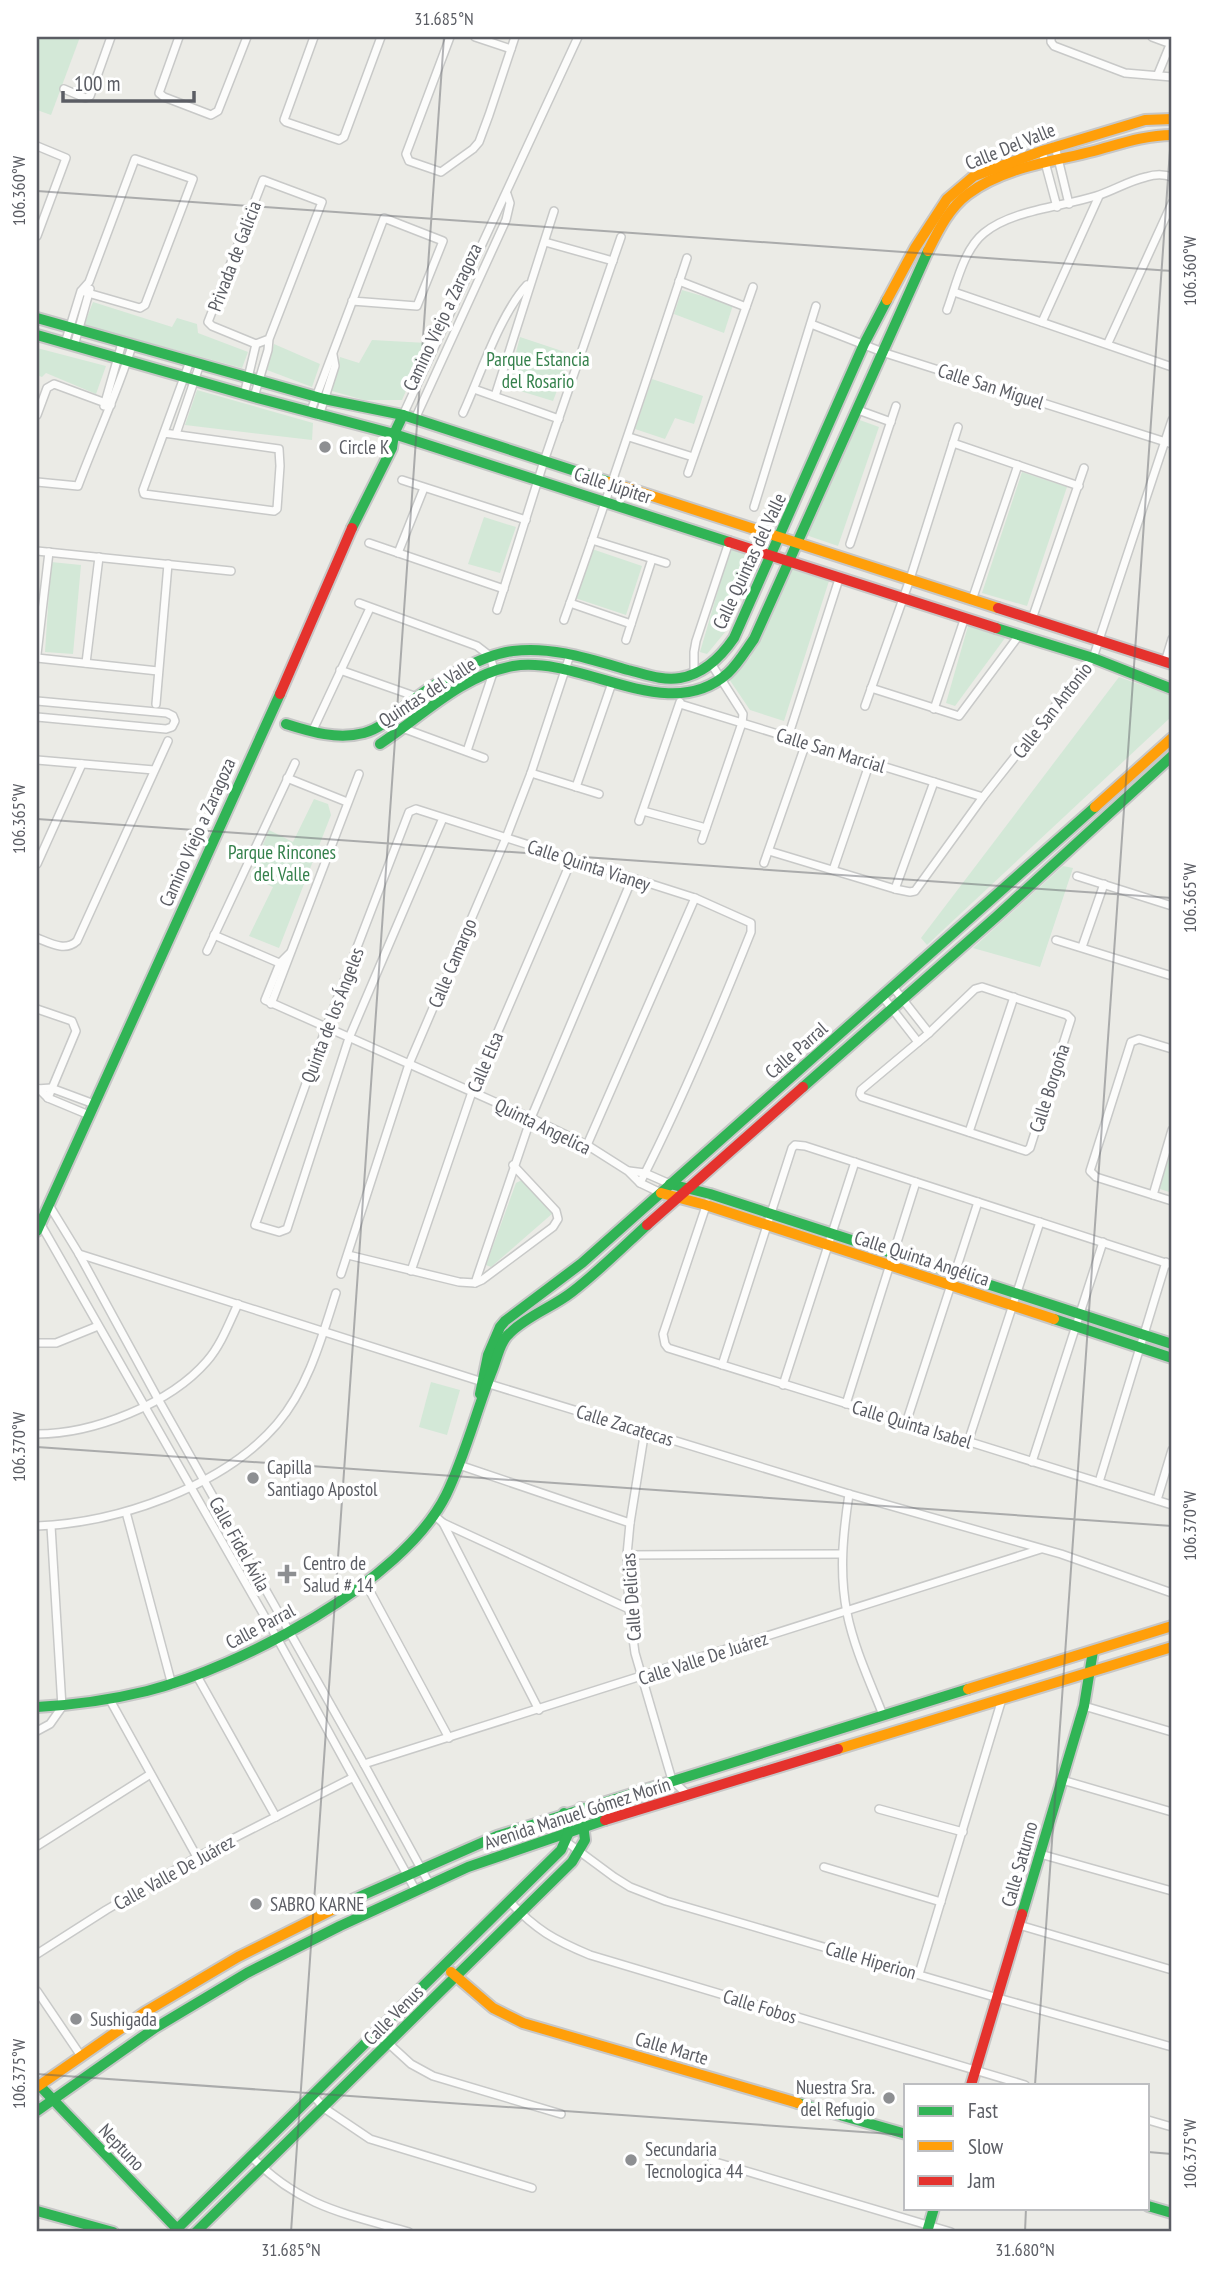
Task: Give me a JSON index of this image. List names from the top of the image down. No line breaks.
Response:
{"streets":{"street":["Calle Del Valle","Privada de Galicia","Camino Viejo a Zaragoza","Calle San Miguel","Calle Júpiter","Calle Quintas del Valle","Quintas del Valle","Calle San Antonio","Calle San Marcial","Calle Quinta Vianey","Calle Camargo","Quinta de los Ángeles","Calle Parral","Calle Elsa","Calle Borgoña","Quinta Angelica","Calle Quinta Angélica","Calle Quinta Isabel","Calle Zacatecas","Calle Fidel Ávila","Calle Delicias","Calle Valle De Juárez","Avenida Manuel Gómez Morín","Calle Saturno","Calle Hiperion","Calle Fobos","Calle Venus","Calle Marte","Neptuno"]},"crossings":[["Calle Del Valle","Calle San Miguel"],["Calle Del Valle","Calle Quintas del Valle"],["Privada de Galicia","Calle Júpiter"],["Camino Viejo a Zaragoza","Calle Júpiter"],["Camino Viejo a Zaragoza","Calle Fidel Ávila"],["Calle San Miguel","Calle Quintas del Valle"],["Calle San Miguel","Calle San Antonio"],["Calle Júpiter","Calle Quintas del Valle"],["Calle Júpiter","Calle San Antonio"],["Calle Quintas del Valle","Quintas del Valle"],["Calle Quintas del Valle","Calle San Marcial"],["Calle Quintas del Valle","Calle Camargo"],["Calle San Antonio","Calle San Marcial"],["Calle Quinta Vianey","Calle Camargo"],["Calle Quinta Vianey","Quinta de los Ángeles"],["Calle Quinta Vianey","Calle Elsa"],["Calle Quinta Vianey","Quinta Angelica"],["Calle Camargo","Quinta Angelica"],["Quinta de los Ángeles","Quinta Angelica"],["Calle Parral","Quinta Angelica"],["Calle Parral","Calle Quinta Angélica"],["Calle Parral","Calle Zacatecas"],["Calle Parral","Calle Fidel Ávila"],["Calle Elsa","Quinta Angelica"],["Quinta Angelica","Calle Quinta Angélica"],["Calle Quinta Angélica","Calle Quinta Isabel"],["Calle Zacatecas","Calle Fidel Ávila"],["Calle Zacatecas","Calle Delicias"],["Calle Zacatecas","Calle Valle De Juárez"],["Calle Fidel Ávila","Calle Valle De Juárez"],["Calle Fidel Ávila","Avenida Manuel Gómez Morín"],["Calle Delicias","Calle Valle De Juárez"],["Calle Delicias","Avenida Manuel Gómez Morín"],["Avenida Manuel Gómez Morín","Calle Saturno"],["Avenida Manuel Gómez Morín","Calle Hiperion"],["Avenida Manuel Gómez Morín","Calle Venus"],["Avenida Manuel Gómez Morín","Neptuno"],["Calle Saturno","Calle Hiperion"],["Calle Saturno","Calle Fobos"],["Calle Hiperion","Calle Venus"],["Calle Fobos","Calle Venus"],["Calle Venus","Calle Marte"],["Calle Venus","Neptuno"]],"parks":["Parque Estancia del Rosario","Parque Rincones del Valle"],"places":{"other":["Circle K","Capilla Santiago Apostol","SABRO KARNE","Sushigada","Nuestra Sra. del Refugio","Secundaria Tecnologica 44"],"health":["Centro de Salud # 14"]},"legend":["Fast","Slow","Jam"],"scale_bar":"100 m","coordinates":["31.685°N","106.360°W","106.365°W","106.370°W","106.375°W","31.680°N"]}
